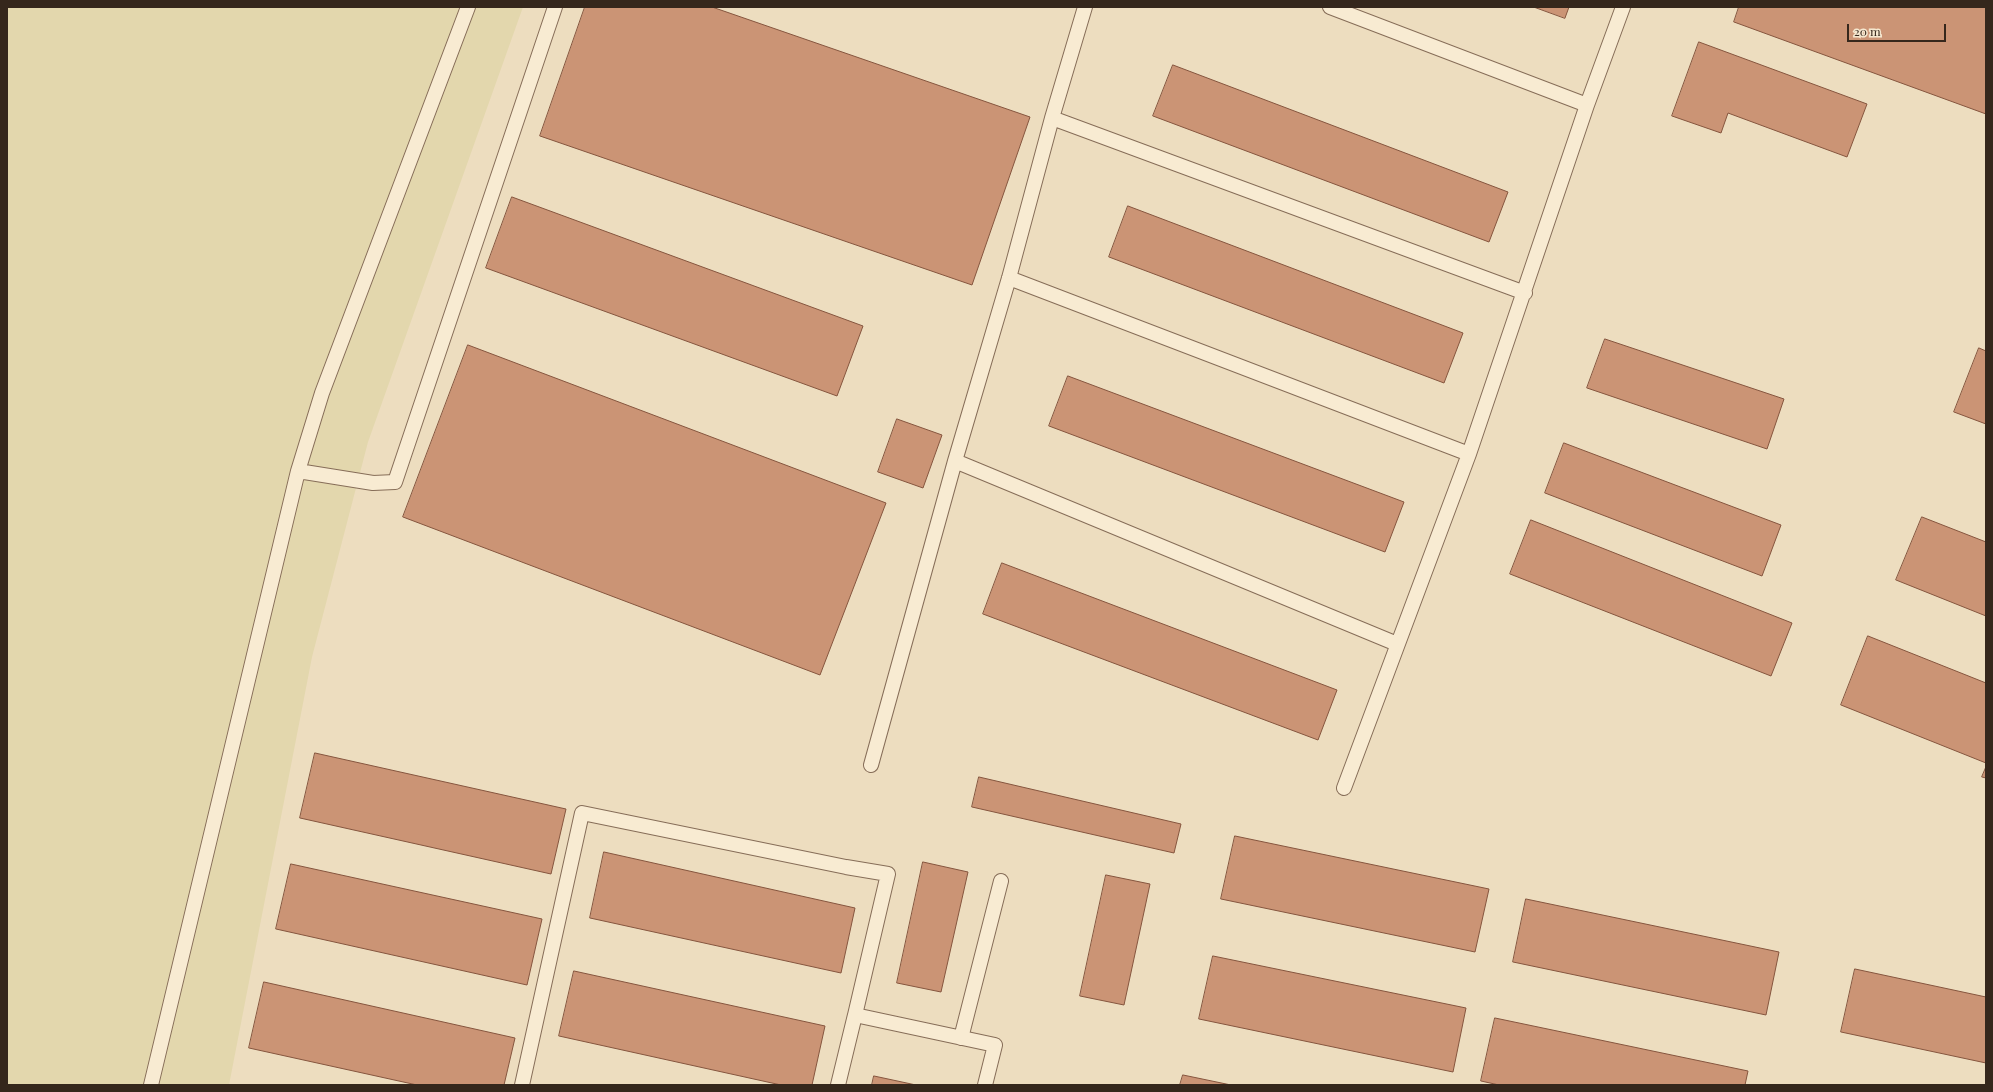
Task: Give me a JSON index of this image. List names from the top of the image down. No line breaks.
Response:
{"scale_bar":"20 m"}
